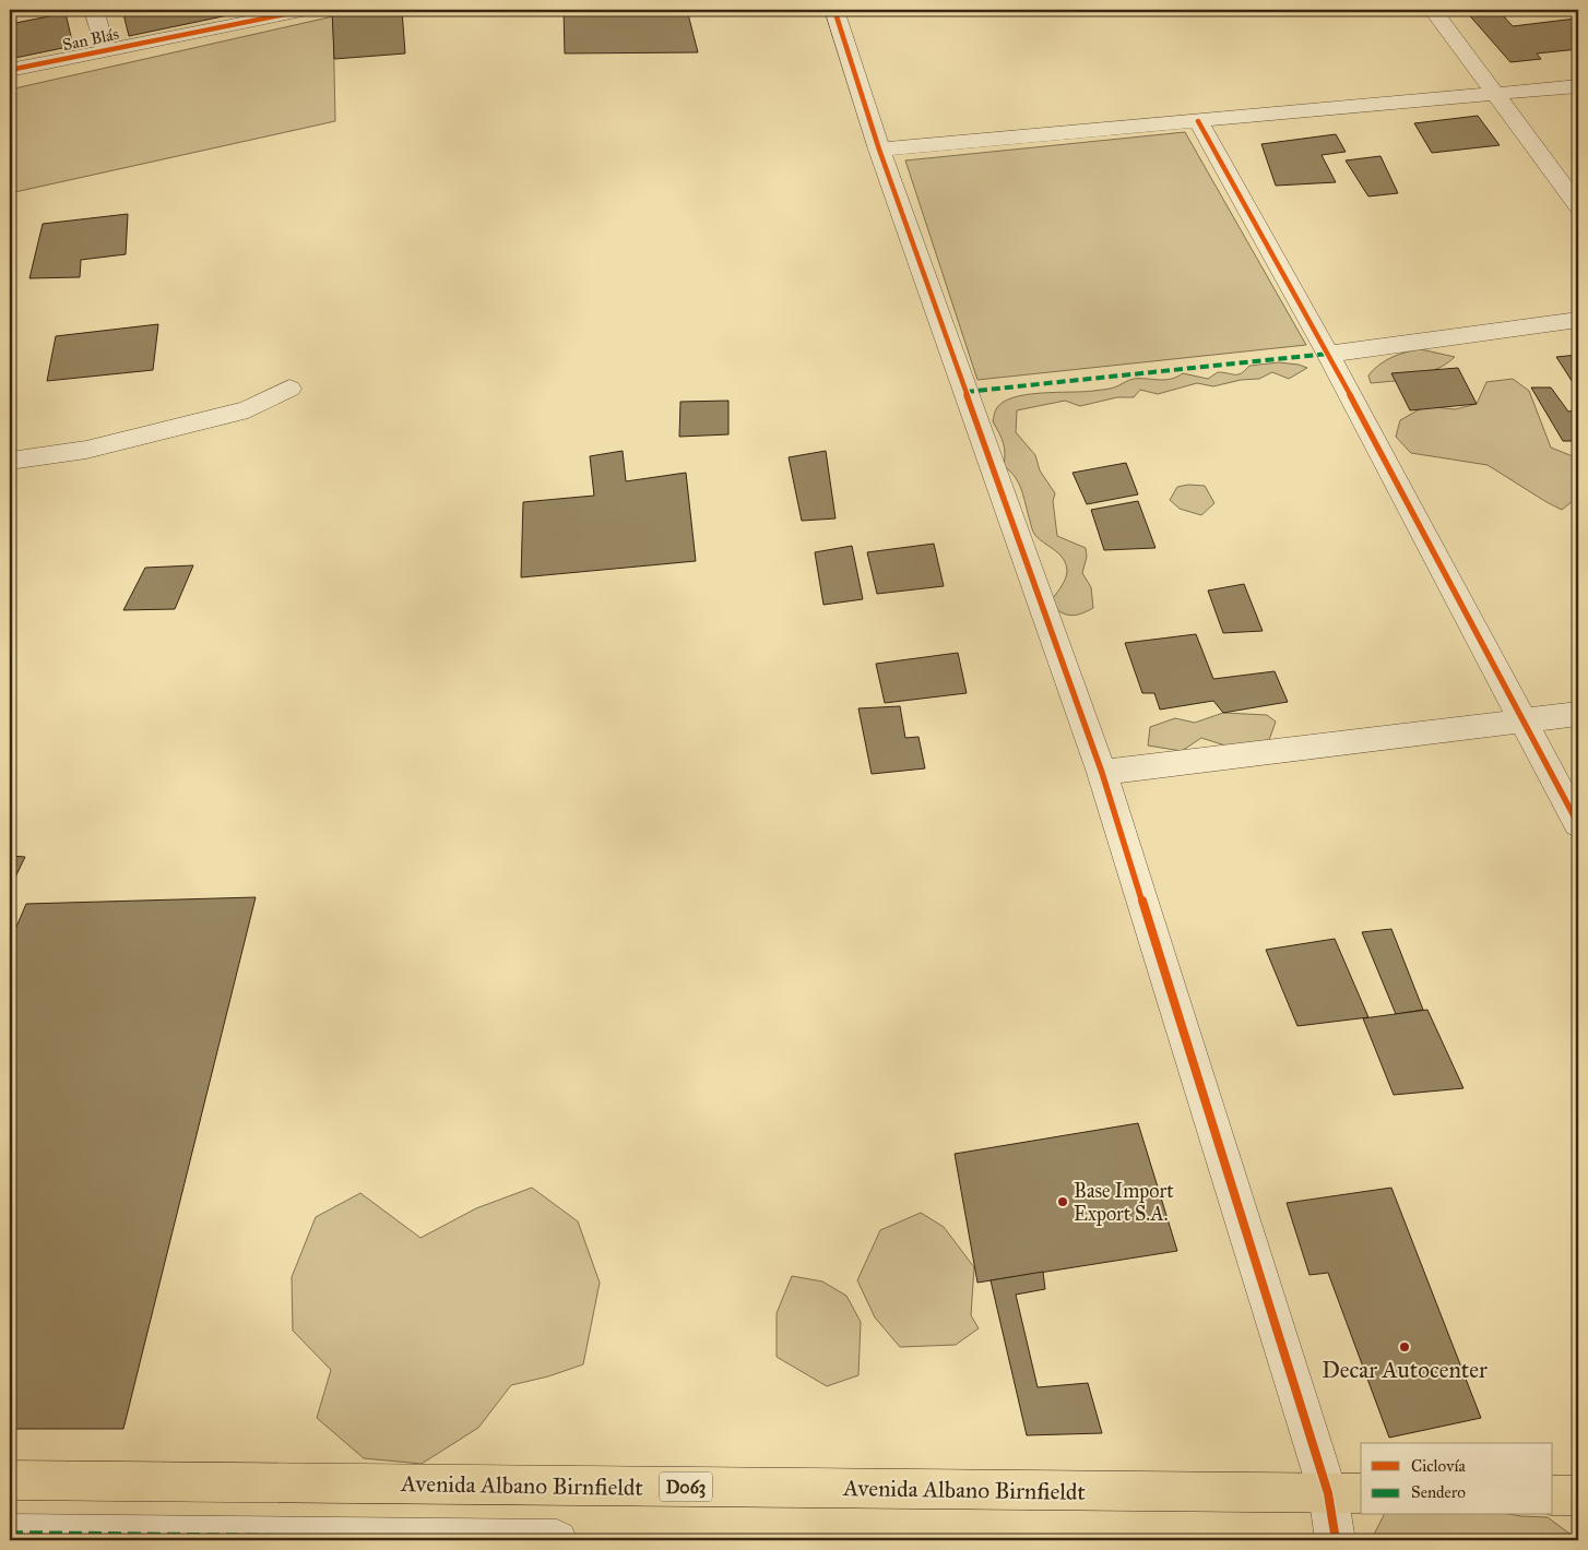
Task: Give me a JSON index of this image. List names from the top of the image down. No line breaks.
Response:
{"streets":{"main road":["Avenida Albano Birnfieldt","D063"],"street":["San Blás"]},"places":["Base Import Export S.A.","Decar Autocenter"],"legend":["Ciclovía","Sendero"]}
